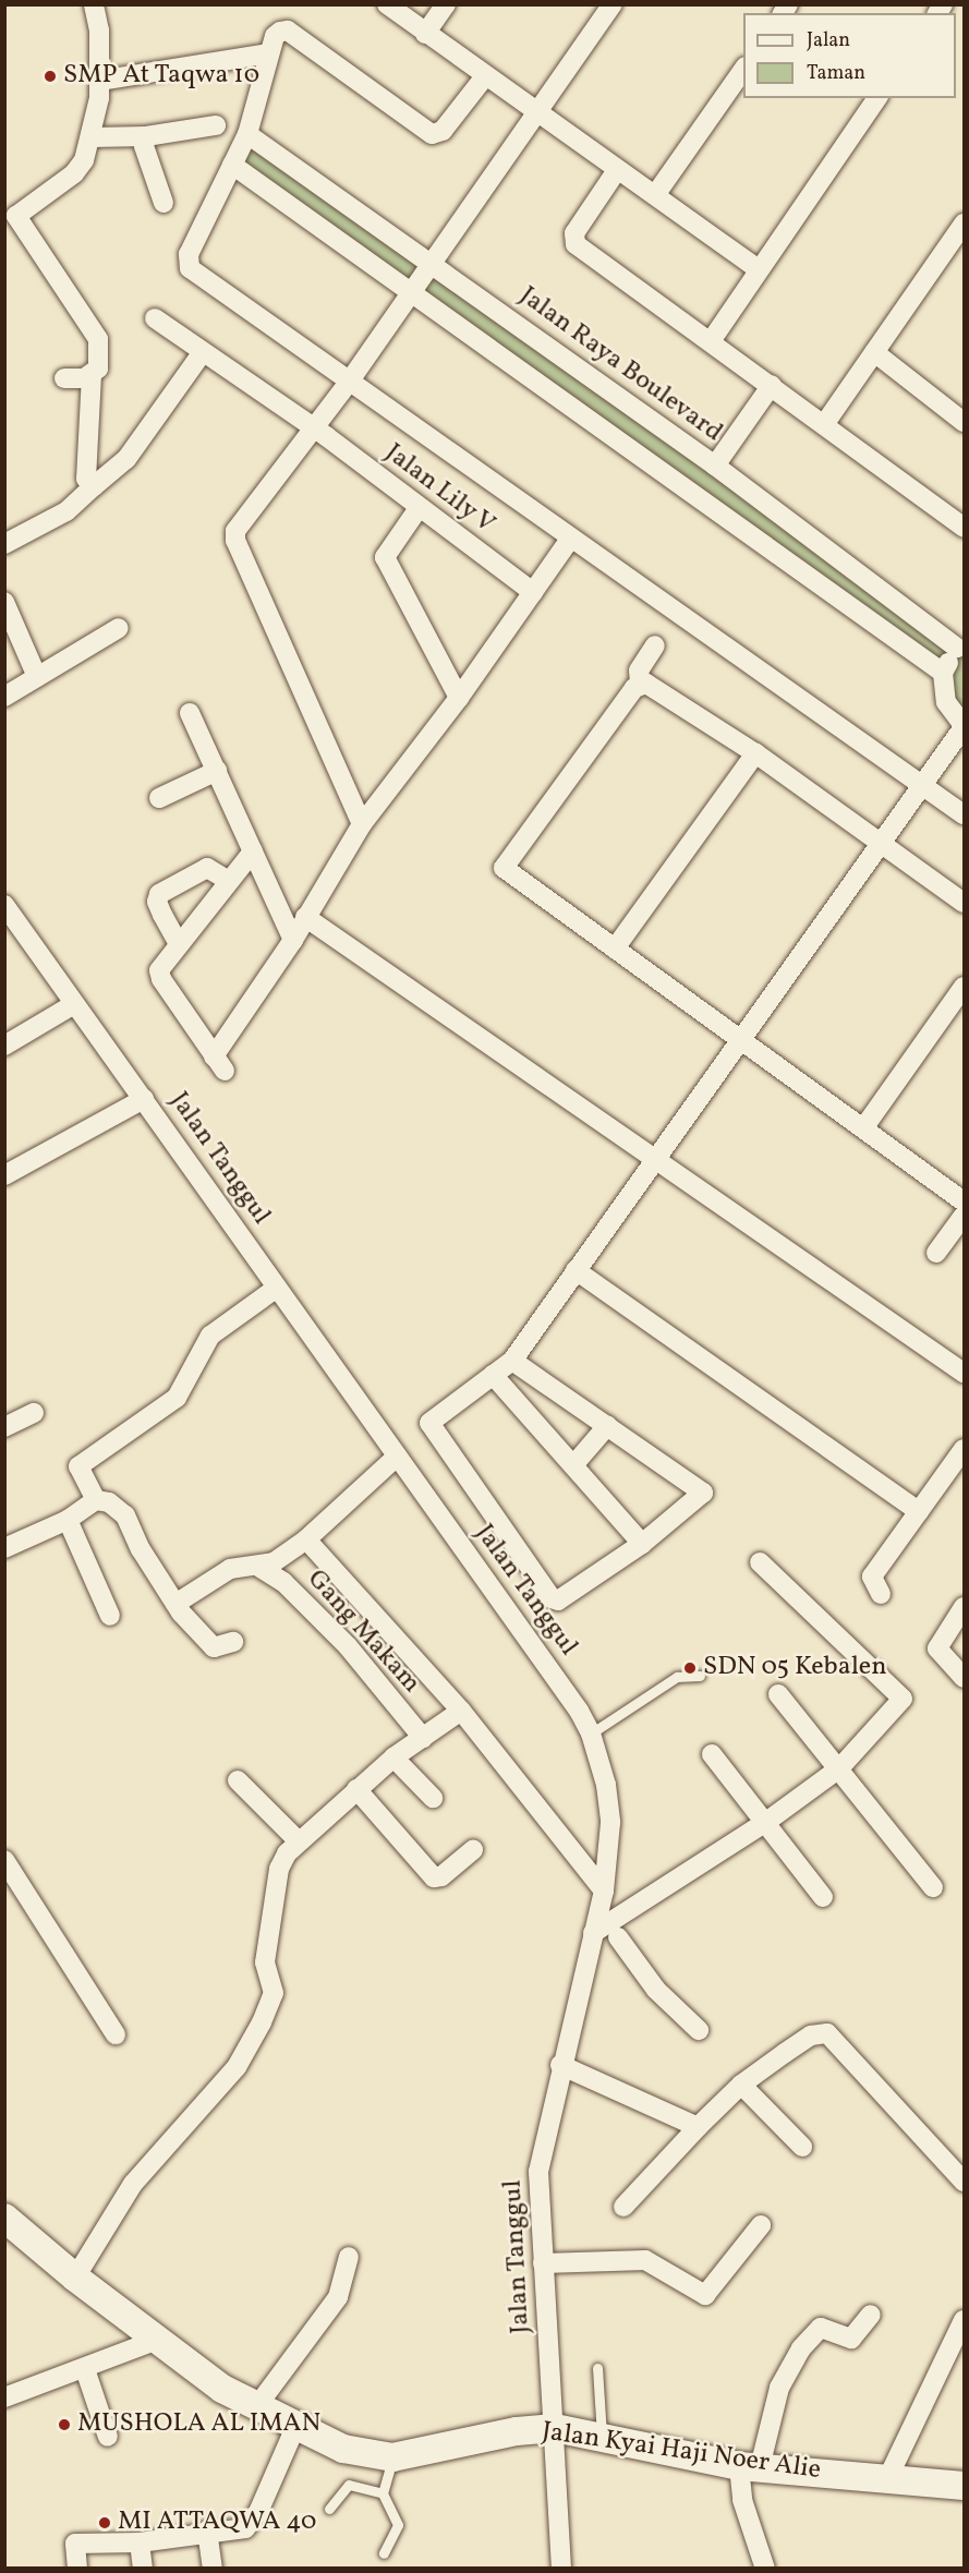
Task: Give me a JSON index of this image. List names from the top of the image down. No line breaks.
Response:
{"streets":{"street":["Jalan Raya Boulevard","Jalan Lily V","Jalan Tanggul","Gang Makam","Jalan Kyai Haji Noer Alie"]},"crossings":[["Jalan Tanggul","Jalan Kyai Haji Noer Alie"]],"places":["SMP At Taqwa 10","SDN 05 Kebalen","MUSHOLA AL IMAN","MI ATTAQWA 40"],"legend":["Jalan","Taman"]}
